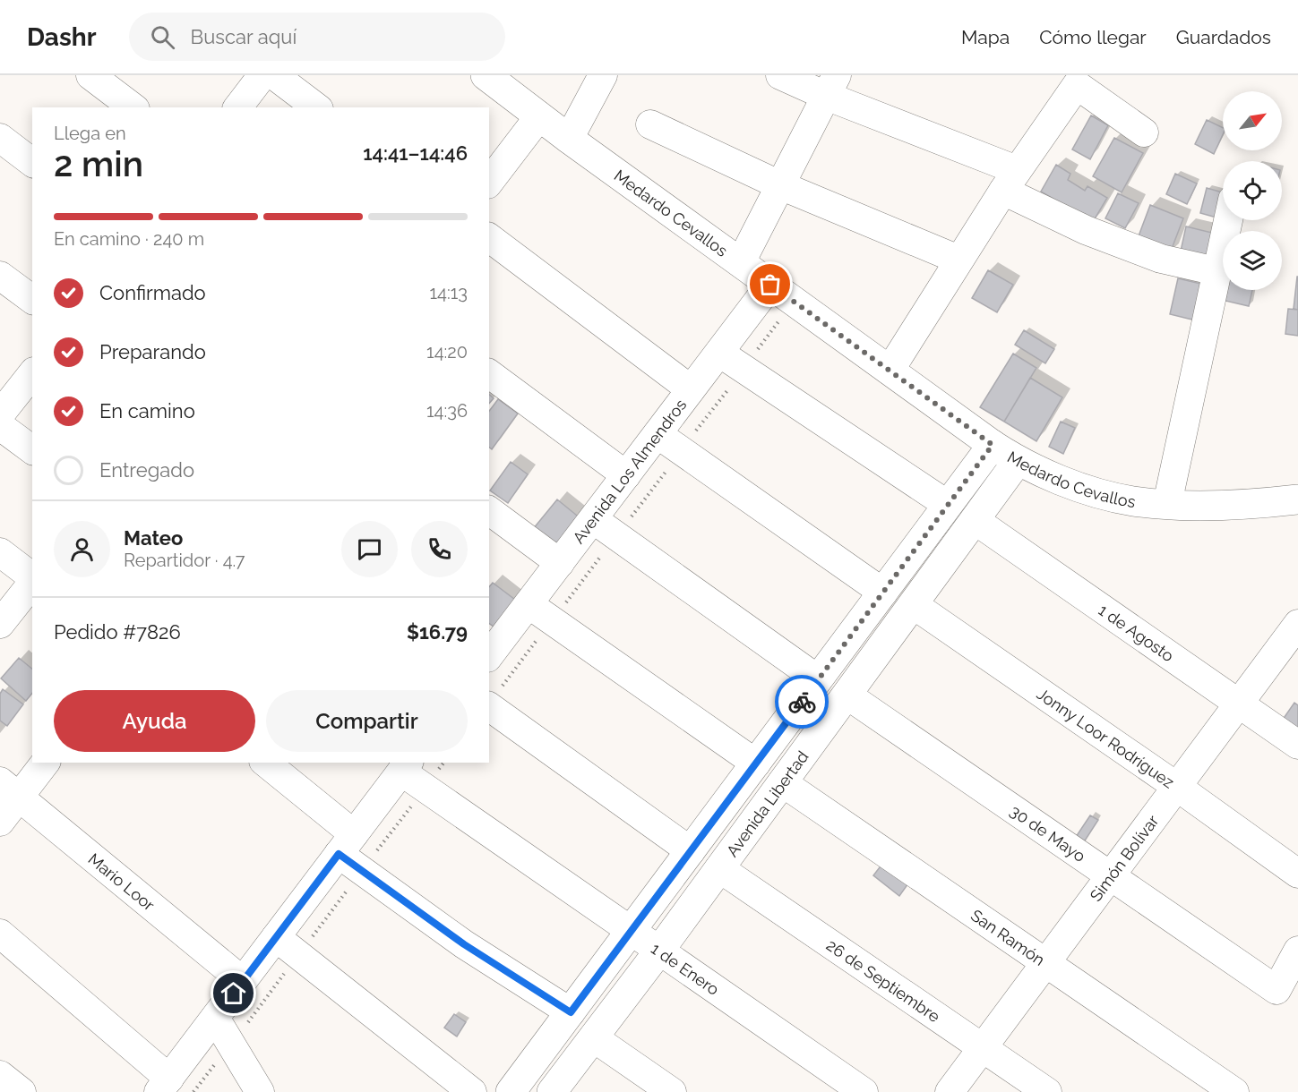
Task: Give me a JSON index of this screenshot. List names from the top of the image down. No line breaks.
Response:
{"streets":{"street":["Medardo Cevallos","Avenida Los Almendros","1 de Agosto","Jonny Loor Rodríguez","Avenida Libertad","30 de Mayo","Simón Bolívar","Mario Loor","San Ramón","1 de Enero","26 de Septiembre"]},"crossings":[["Medardo Cevallos","Avenida Los Almendros"],["Medardo Cevallos","Avenida Libertad"],["1 de Agosto","Avenida Libertad"],["1 de Agosto","Simón Bolívar"],["Jonny Loor Rodríguez","Avenida Libertad"],["Jonny Loor Rodríguez","Simón Bolívar"],["Avenida Libertad","30 de Mayo"],["Avenida Libertad","San Ramón"],["Avenida Libertad","1 de Enero"],["Avenida Libertad","26 de Septiembre"],["30 de Mayo","Simón Bolívar"],["Simón Bolívar","San Ramón"],["Simón Bolívar","26 de Septiembre"]],"north":"top right","page":{"header":"Dashr","search":"Buscar aquí","nav":["Mapa","Cómo llegar","Guardados"],"heading":["2 min","Llega en","14:41–14:46"],"panel":["Mateo","Repartidor · 4.7","Pedido #7826","$16.79"],"bar":"En camino · 240 m","list":[["Confirmado","14:13"],["Preparando","14:20"],["En camino","14:36"],"Entregado"],"buttons":["Ayuda","Compartir"]}}
